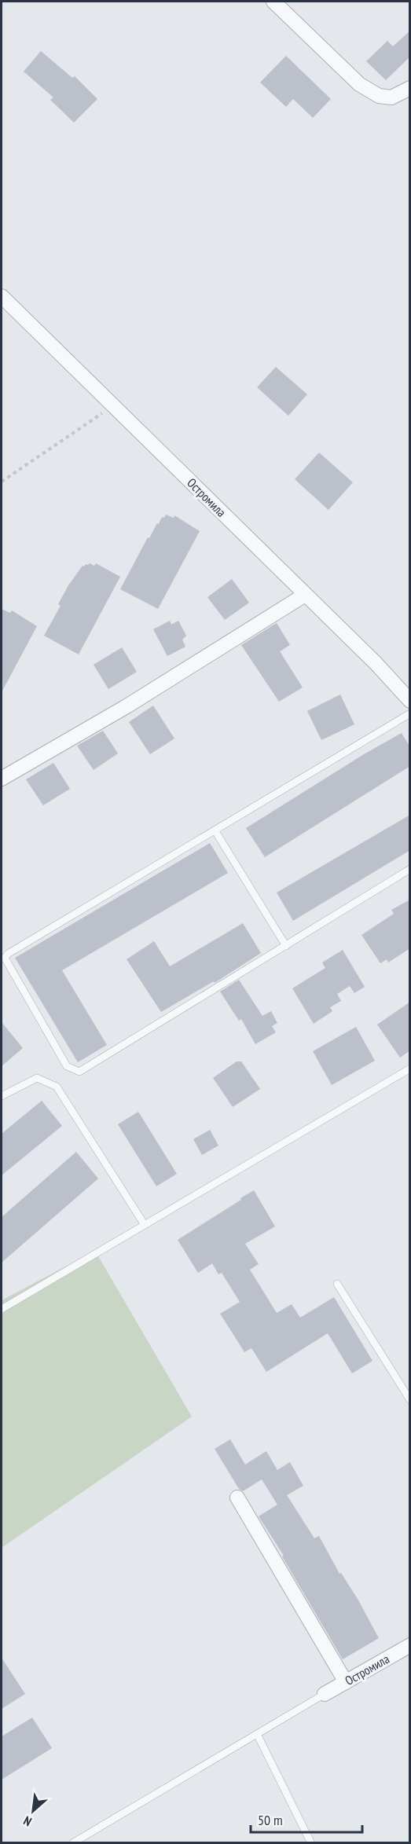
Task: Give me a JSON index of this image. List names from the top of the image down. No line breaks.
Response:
{"streets":{"street":["Остромила"]},"scale_bar":"50 m","north":"bottom left"}
